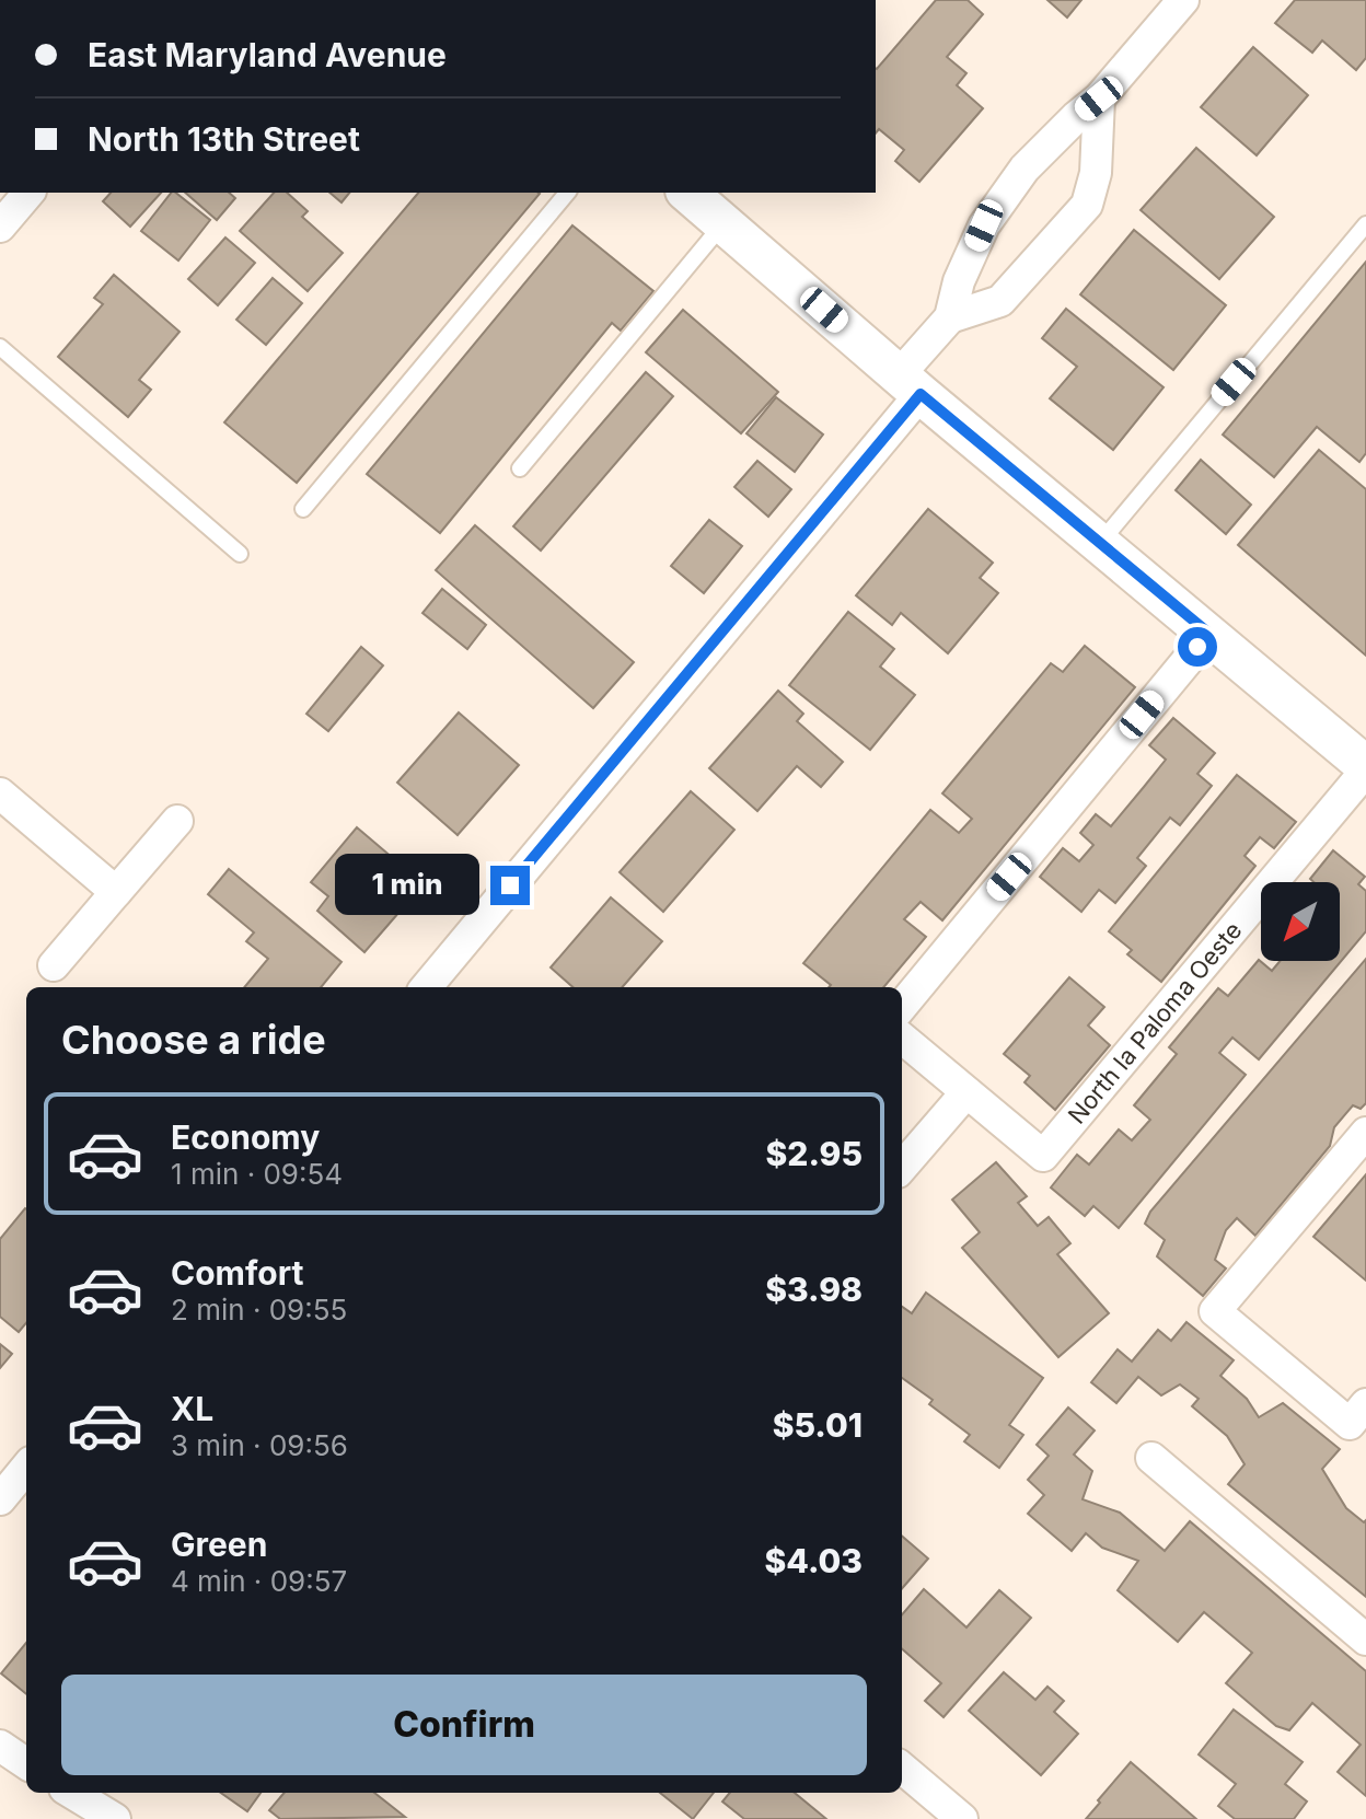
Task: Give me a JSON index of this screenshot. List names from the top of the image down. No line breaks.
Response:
{"streets":{"street":["North la Paloma Oeste"]},"north":"bottom left","page":{"banner":["East Maryland Avenue","North 13th Street"],"bubble":"1 min","heading":"Choose a ride","list":[{"name":"Economy","note":"1 min · 09:54","value":"$2.95"},{"name":"Comfort","note":"2 min · 09:55","value":"$3.98"},{"name":"XL","note":"3 min · 09:56","value":"$5.01"},{"name":"Green","note":"4 min · 09:57","value":"$4.03"}],"buttons":"Confirm"}}
